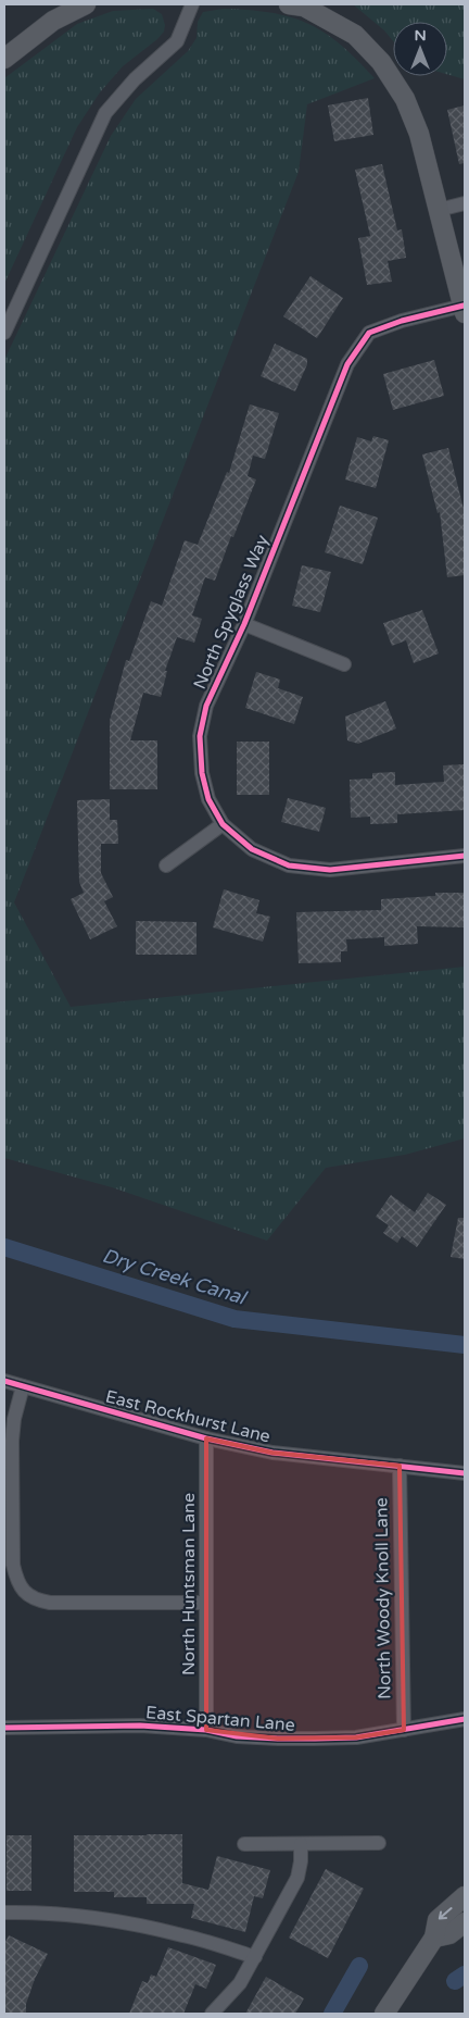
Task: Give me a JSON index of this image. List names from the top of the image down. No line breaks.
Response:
{"streets":{"street":["North Spyglass Way","East Rockhurst Lane","North Huntsman Lane","North Woody Knoll Lane","East Spartan Lane"]},"crossings":[["East Rockhurst Lane","North Huntsman Lane"],["East Rockhurst Lane","North Woody Knoll Lane"],["North Huntsman Lane","East Spartan Lane"],["North Woody Knoll Lane","East Spartan Lane"]],"water":["Dry Creek Canal"],"north":"top"}
